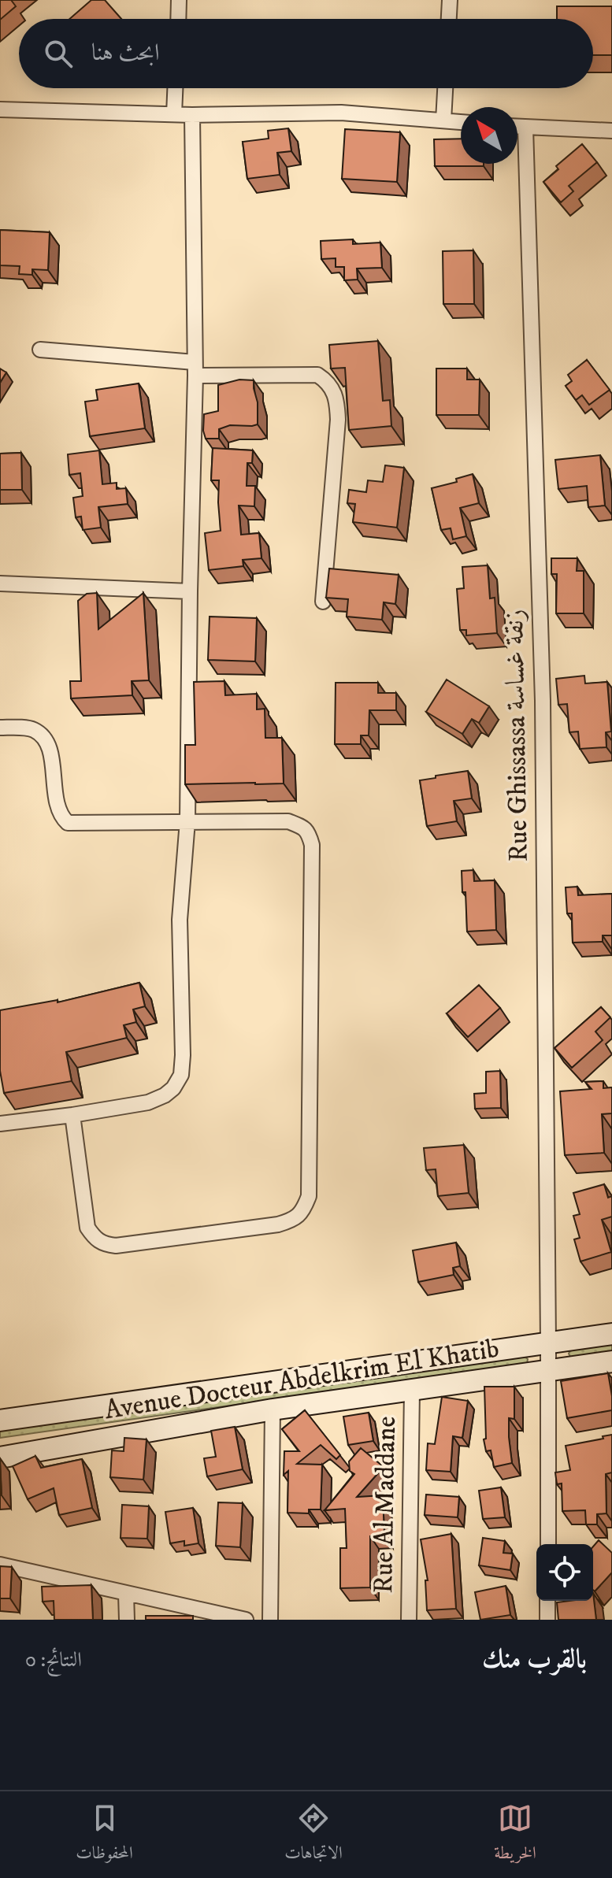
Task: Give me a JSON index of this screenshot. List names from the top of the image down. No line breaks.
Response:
{"streets":{"main road":["Avenue Docteur Abdelkrim El Khatib"],"street":["Rue Ghissassa زنقة غساسة","Rue Al Maddane"]},"crossings":[["Rue Ghissassa زنقة غساسة","Avenue Docteur Abdelkrim El Khatib"],["Avenue Docteur Abdelkrim El Khatib","Rue Al Maddane"]],"north":"top left","page":{"search":"ابحث هنا","heading":["بالقرب منك","النتائج: 0"],"nav":["الخريطة","الاتجاهات","المحفوظات"]}}
